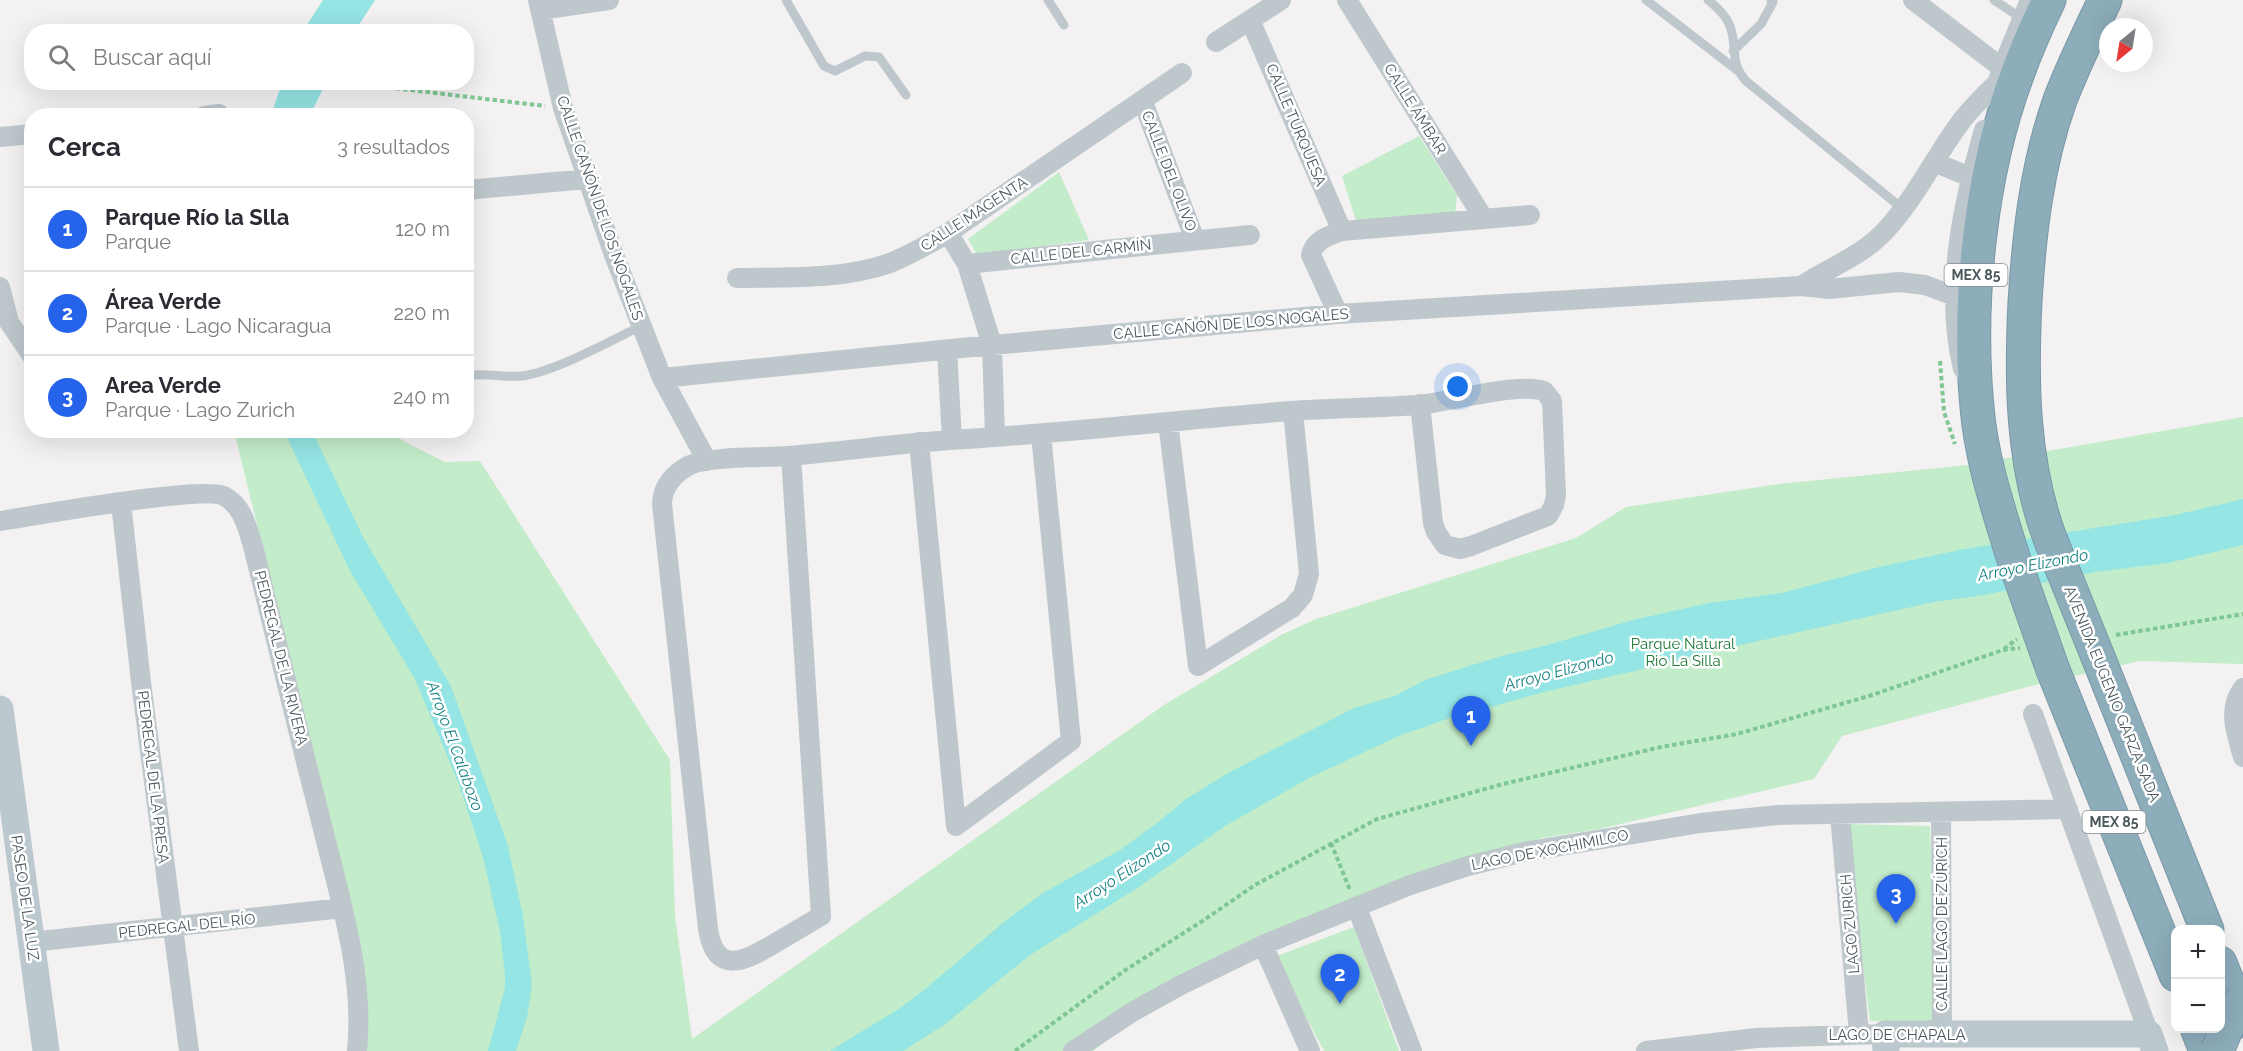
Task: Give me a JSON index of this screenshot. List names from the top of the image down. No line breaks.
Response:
{"streets":{"highway":["MEX 85","AVENIDA EUGENIO GARZA SADA"],"street":["CALLE ÁMBAR","CALLE TURQUESA","CALLE DEL OLIVO","CALLE CAÑÓN DE LOS NOGALES","CALLE MAGENTA","CALLE DEL CARMÍN","PEDREGAL DE LA RIVERA","PEDREGAL DE LA PRESA","LAGO DE XOCHIMILCO","PASEO DE LA LUZ","LAGO ZURICH","CALLE LAGO DE ZÚRICH","PEDREGAL DEL RÍO","LAGO DE CHAPALA"]},"crossings":[["CALLE DEL OLIVO","CALLE MAGENTA"],["CALLE DEL OLIVO","CALLE DEL CARMÍN"],["PEDREGAL DE LA RIVERA","PEDREGAL DE LA PRESA"],["PEDREGAL DE LA RIVERA","PEDREGAL DEL RÍO"],["PEDREGAL DE LA PRESA","PEDREGAL DEL RÍO"],["LAGO DE XOCHIMILCO","LAGO ZURICH"],["LAGO DE XOCHIMILCO","CALLE LAGO DE ZÚRICH"],["PASEO DE LA LUZ","PEDREGAL DEL RÍO"],["LAGO ZURICH","LAGO DE CHAPALA"],["CALLE LAGO DE ZÚRICH","LAGO DE CHAPALA"]],"water":["Arroyo Elizondo","Arroyo El Calabozo"],"parks":["Parque Natural Rio La Silla"],"north":"bottom left","page":{"search":"Buscar aquí","heading":["Cerca","3 resultados"],"list":[{"mark":"1","name":"Parque Río la Slla","note":"Parque","value":"120 m"},{"mark":"2","name":"Área Verde","note":"Parque · Lago Nicaragua","value":"220 m"},{"mark":"3","name":"Area Verde","note":"Parque · Lago Zurich","value":"240 m"}],"pins":["1","3","2"],"map_buttons":["+","−"]}}
